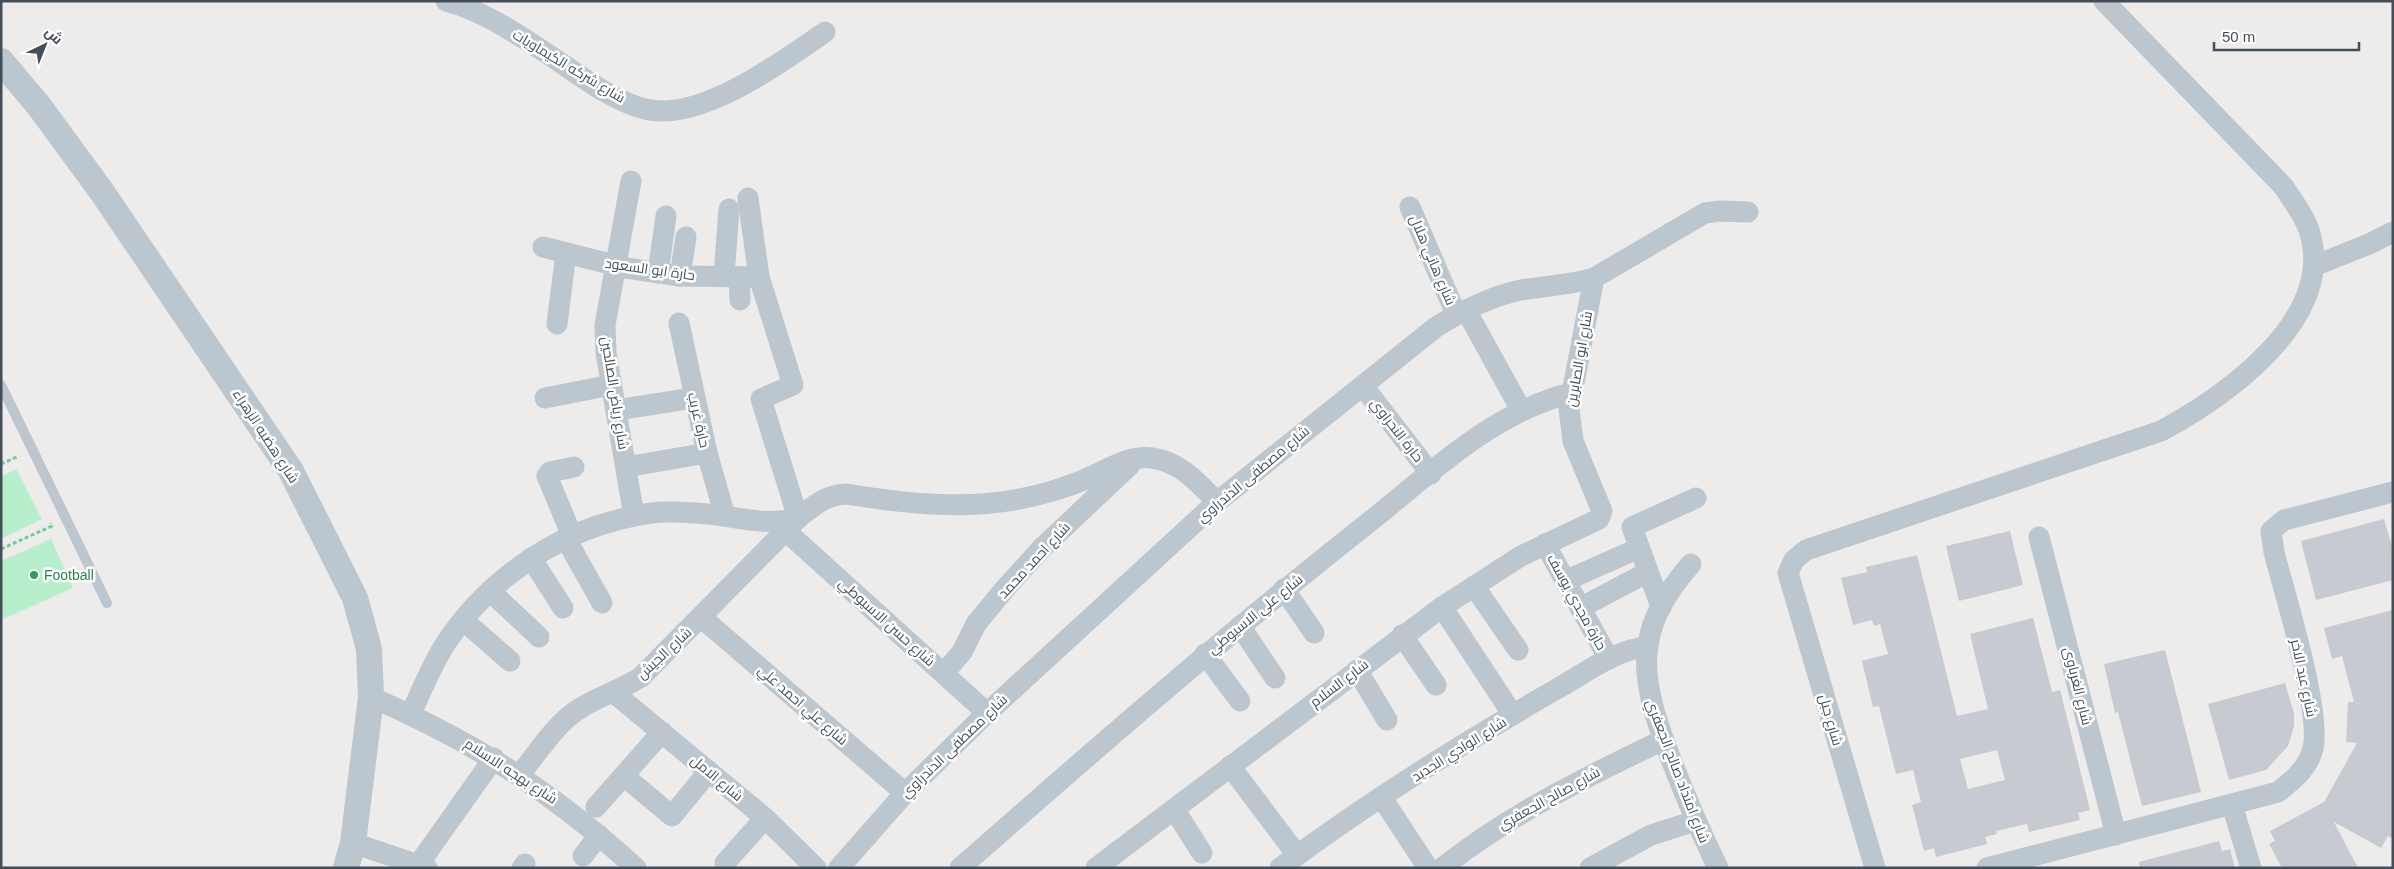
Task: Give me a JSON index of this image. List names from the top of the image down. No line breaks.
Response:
{"streets":{"street":["شارع شركه الكيماويات","شارع هاني هلال","حارة ابو السعود","شارع ابو الصابرين","شارع رياض الصالحين","حارة غريب","حارة النحراوي","شارع هضبه الزهراء","شارع مصطفى الدندراوي","شارع احمد محمد","حارة مجدي يوسف","شارع علي الاسيوطي","شارع حسن الاسيوطي","شارع الجيش","شارع عبد الاخر","شارع السلام","شارع الغرباوى","شارع علي احمد علي","شارع جبل","شارع الوادي الجديد","شارع بهجه الاسلام","شارع امتداد صالح الجعفري","شارع الامل","شارع صالح الجعفري"]},"crossings":[["شارع هاني هلال","شارع مصطفى الدندراوي"],["شارع هاني هلال","شارع علي الاسيوطي"],["حارة ابو السعود","شارع رياض الصالحين"],["شارع ابو الصابرين","شارع مصطفى الدندراوي"],["شارع ابو الصابرين","شارع علي الاسيوطي"],["شارع ابو الصابرين","شارع السلام"],["حارة النحراوي","شارع مصطفى الدندراوي"],["حارة النحراوي","شارع علي الاسيوطي"],["شارع هضبه الزهراء","شارع بهجه الاسلام"],["شارع مصطفى الدندراوي","شارع حسن الاسيوطي"],["شارع مصطفى الدندراوي","شارع علي احمد علي"],["شارع احمد محمد","شارع حسن الاسيوطي"],["شارع احمد محمد","شارع الجيش"],["حارة مجدي يوسف","شارع السلام"],["حارة مجدي يوسف","شارع الوادي الجديد"],["شارع حسن الاسيوطي","شارع الجيش"],["شارع الجيش","شارع علي احمد علي"],["شارع الجيش","شارع بهجه الاسلام"],["شارع الجيش","شارع الامل"],["شارع عبد الاخر","شارع الغرباوى"],["شارع الوادي الجديد","شارع امتداد صالح الجعفري"],["شارع امتداد صالح الجعفري","شارع صالح الجعفري"]],"places":["Football"],"scale_bar":"50 m","north":"top right"}
